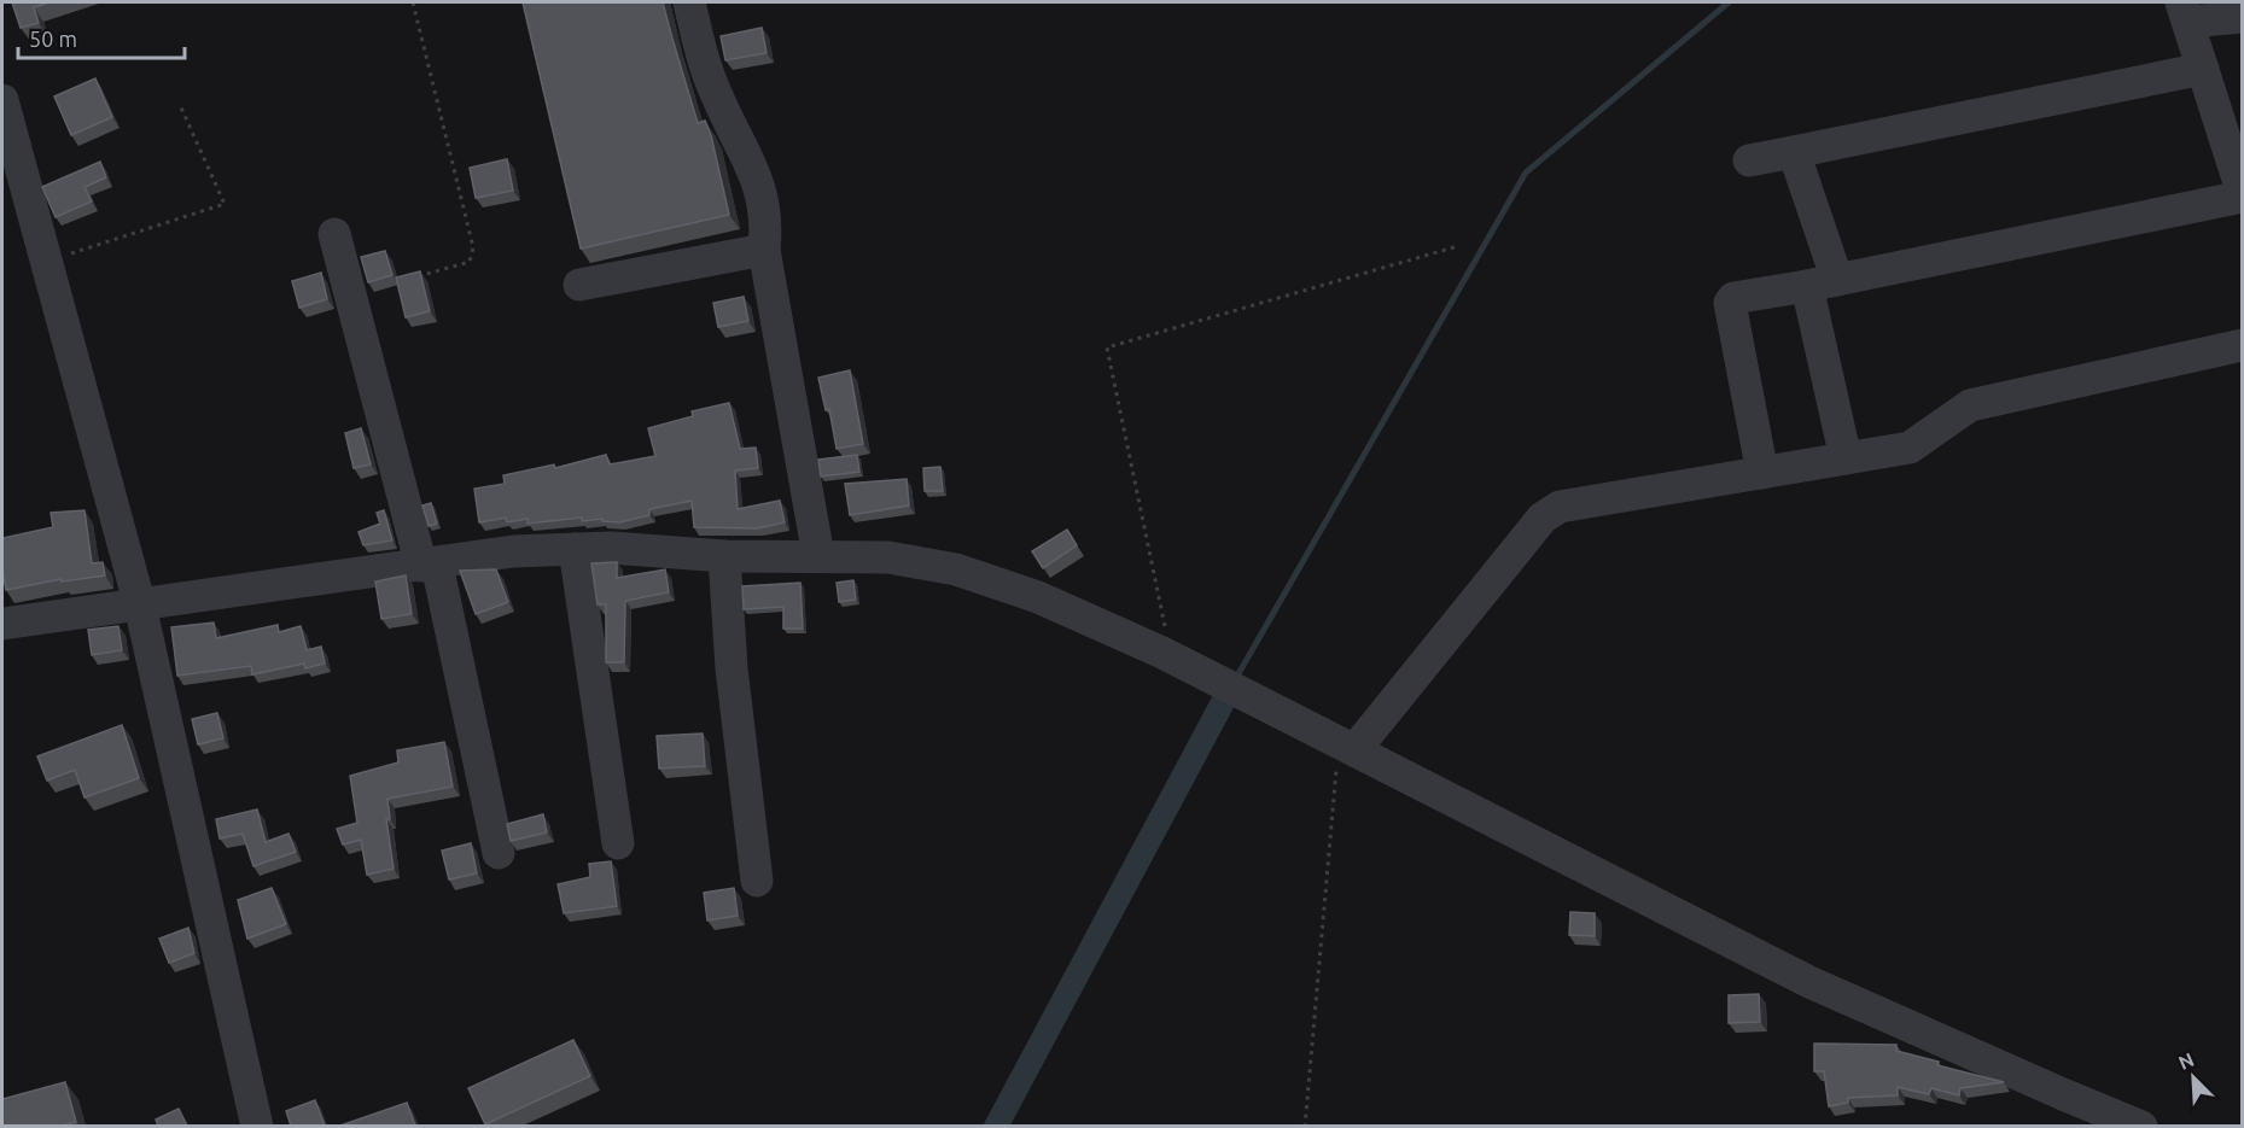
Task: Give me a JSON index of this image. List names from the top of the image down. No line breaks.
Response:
{"scale_bar":"50 m","north":"top left"}
